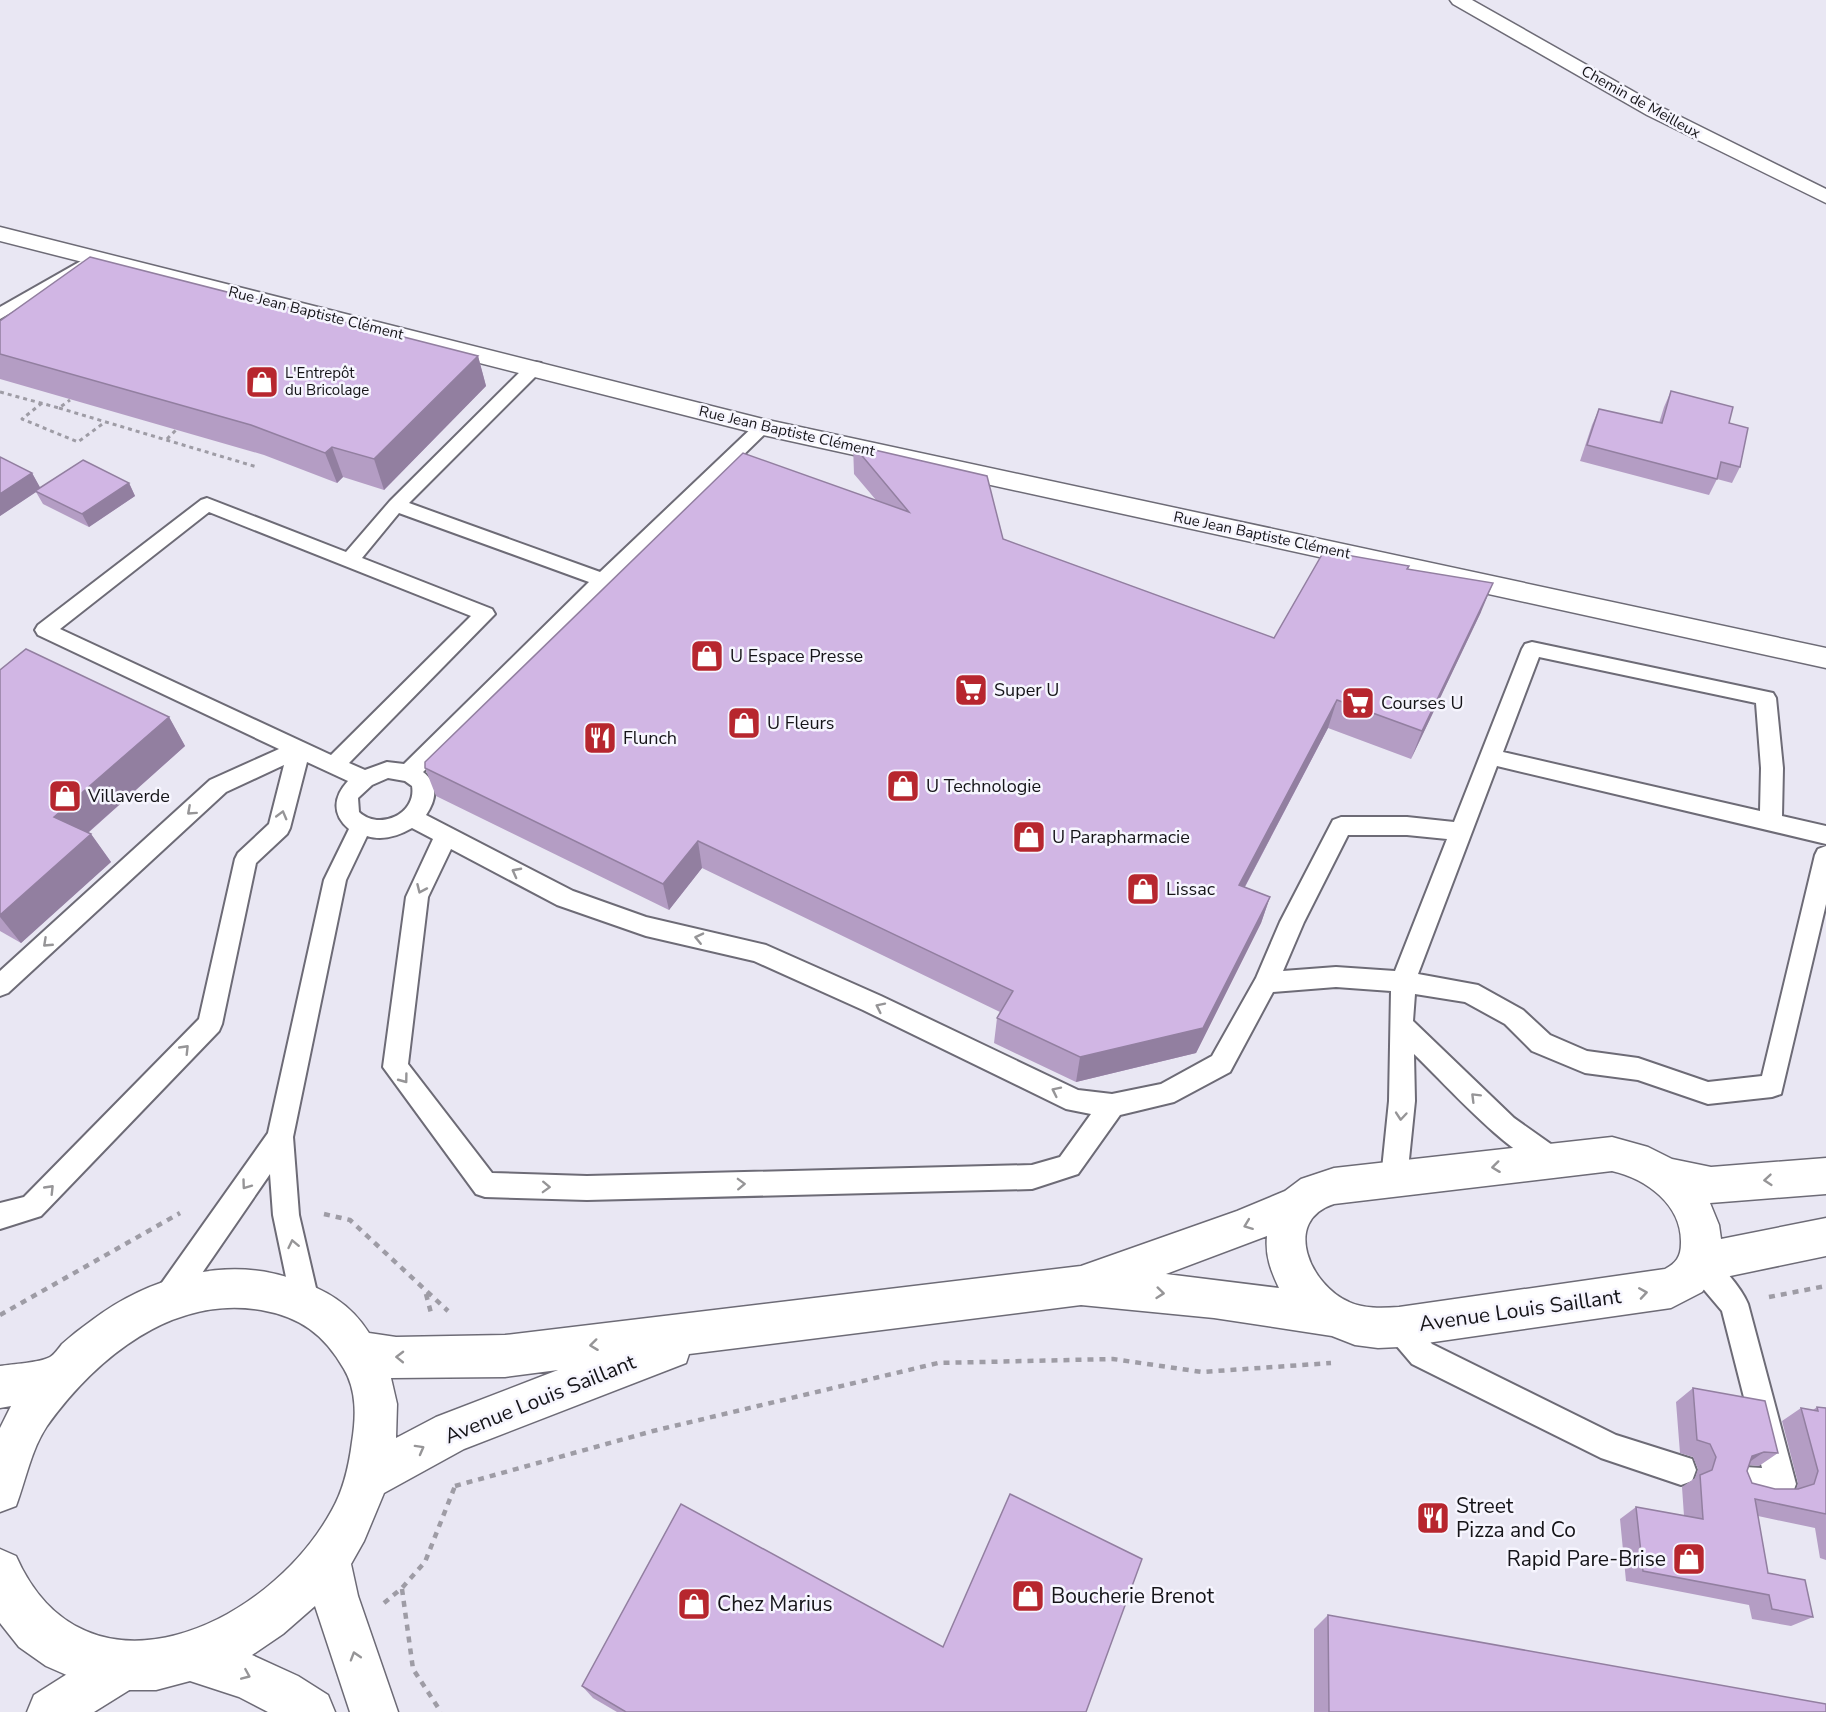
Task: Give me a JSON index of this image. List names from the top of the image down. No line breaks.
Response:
{"streets":{"main road":["Chemin de Meilleux","Rue Jean Baptiste Clément","Avenue Louis Saillant"]},"places":{"shop":["L'Entrepôt du Bricolage","U Espace Presse","U Fleurs","U Technologie","Villaverde","U Parapharmacie","Lissac","Rapid Pare-Brise","Boucherie Brenot","Chez Marius"],"supermarket":["Super U","Courses U"],"restaurant":["Flunch","Street Pizza and Co"]}}
